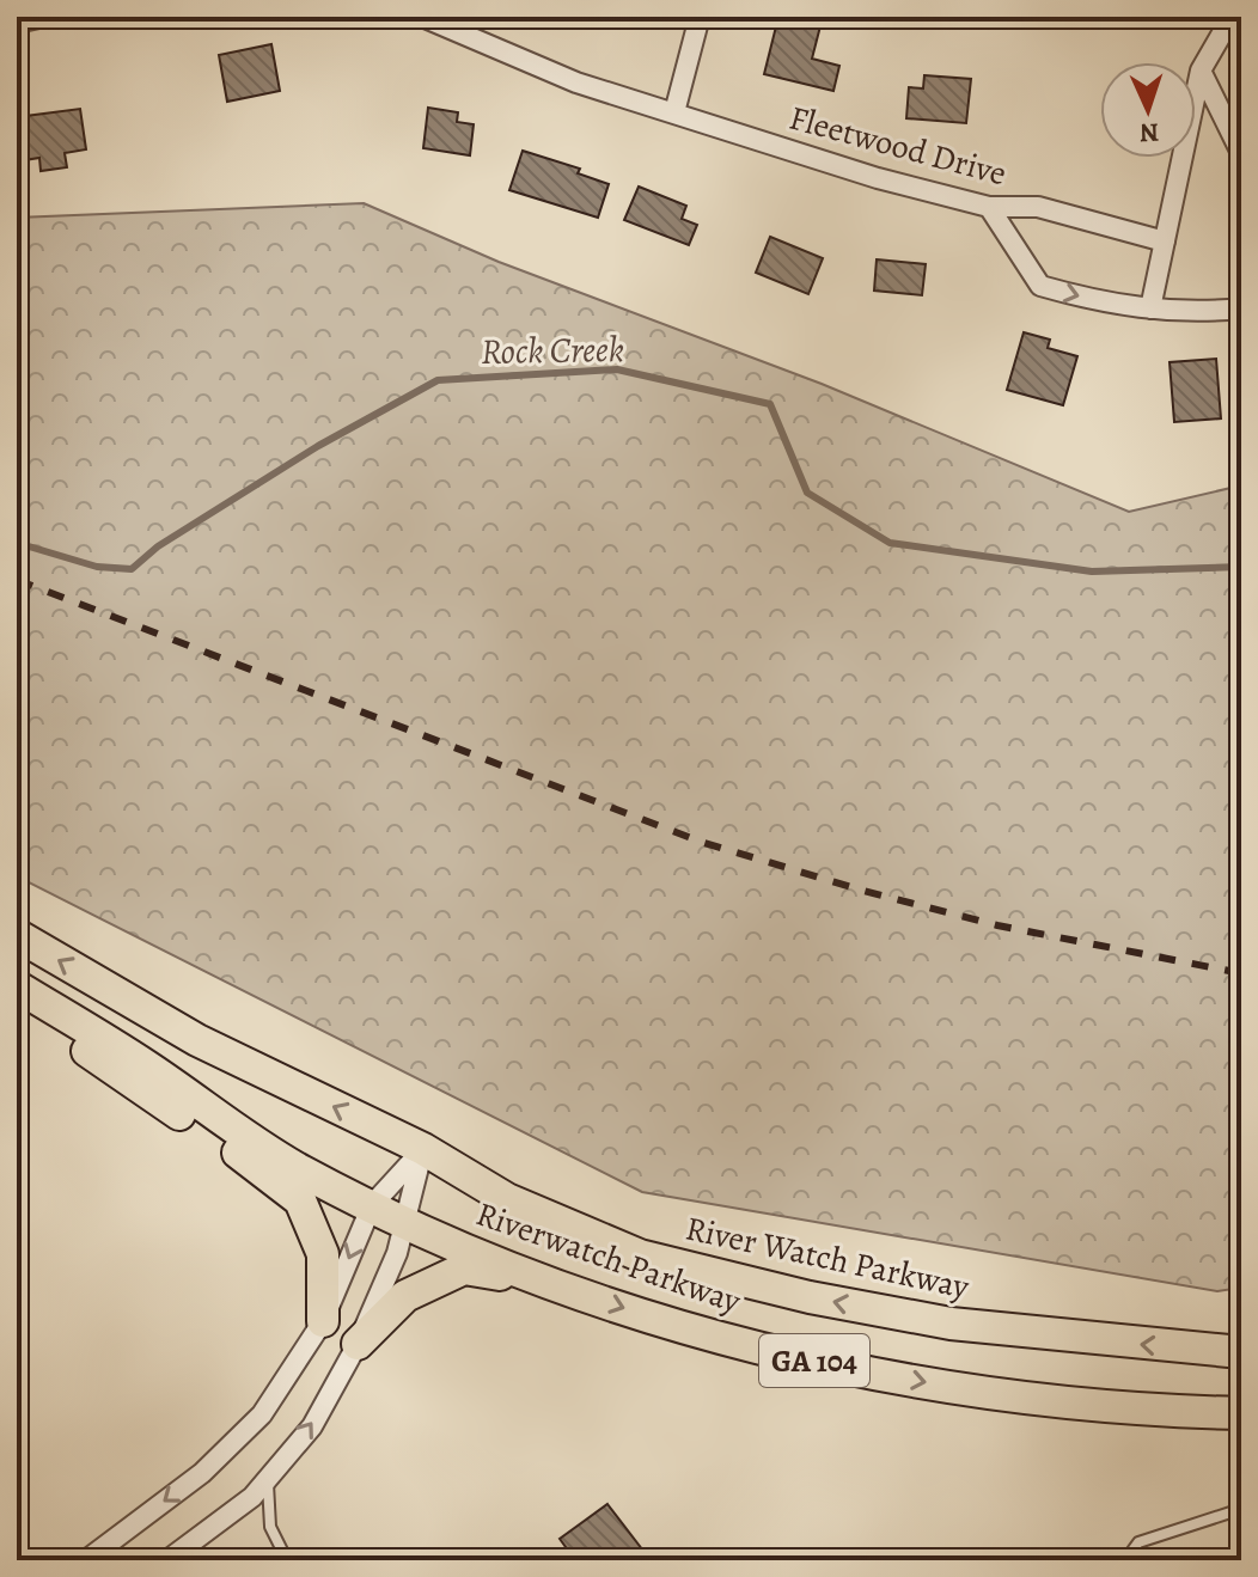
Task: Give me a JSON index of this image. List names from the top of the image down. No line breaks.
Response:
{"streets":{"main road":["Riverwatch Parkway","River Watch Parkway","GA 104"],"street":["Fleetwood Drive"]},"crossings":[["River Watch Parkway","GA 104"]],"one_way":["Riverwatch Parkway","River Watch Parkway"],"water":["Rock Creek"],"north":"bottom"}
